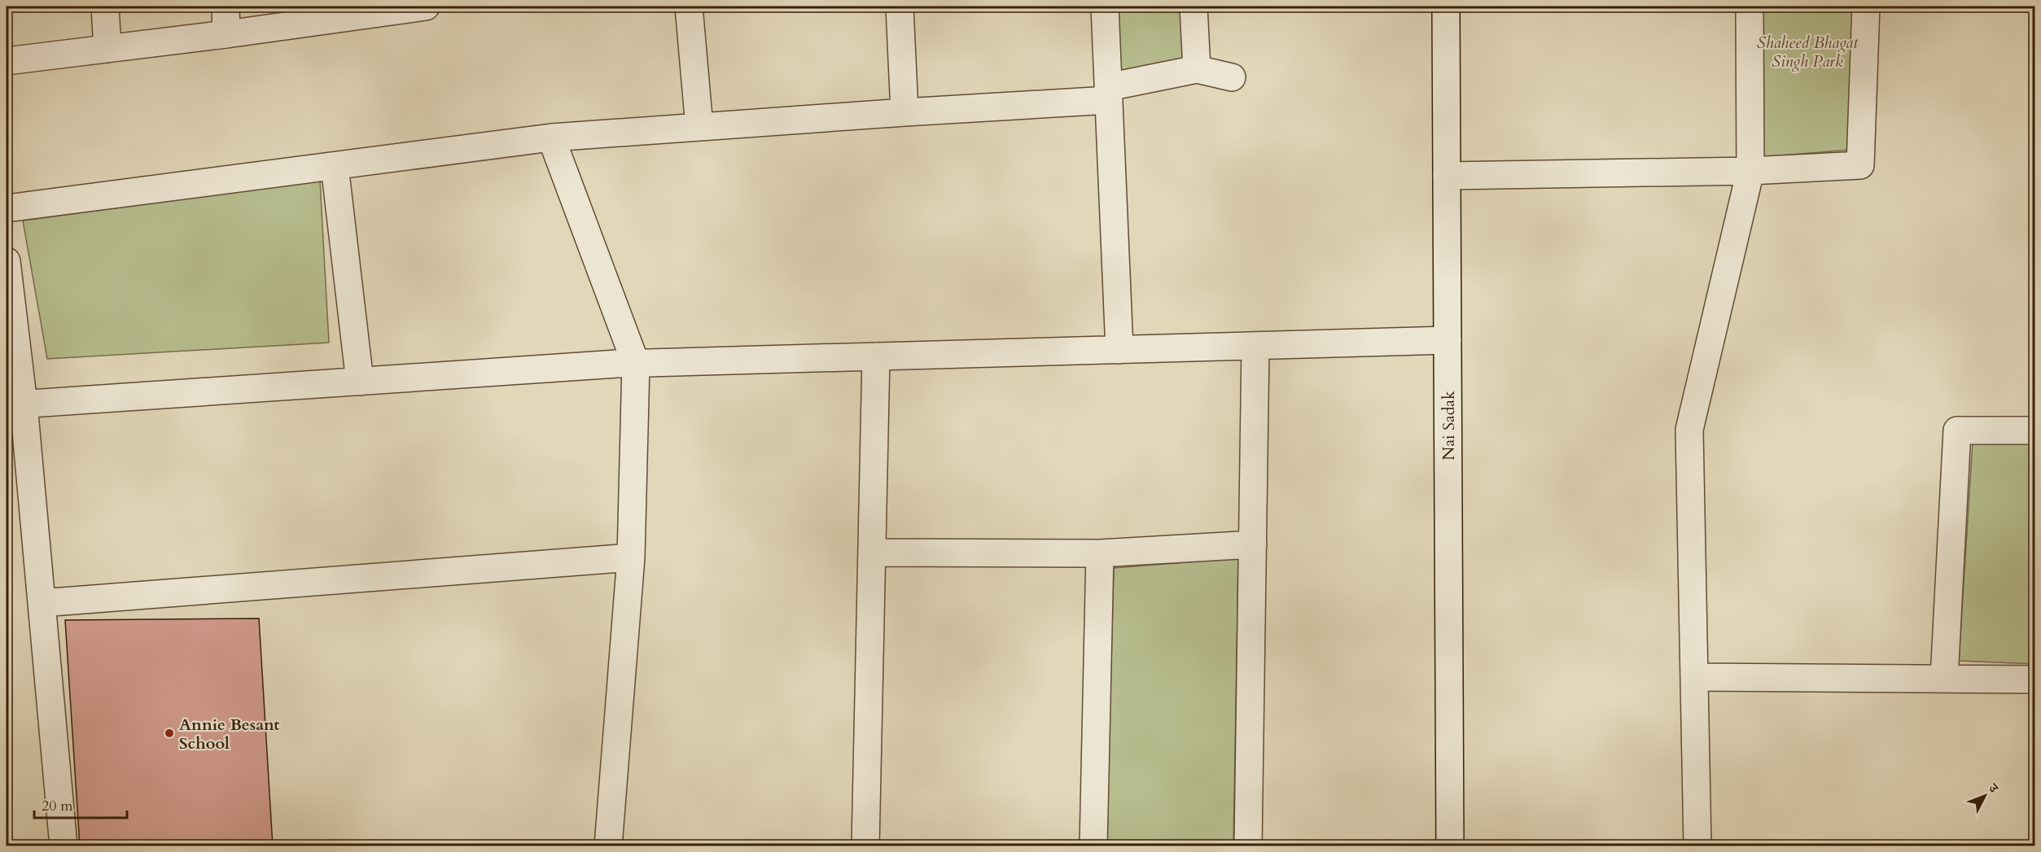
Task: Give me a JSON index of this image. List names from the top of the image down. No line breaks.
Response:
{"streets":{"street":["Nai Sadak"]},"parks":["Shaheed Bhagat Singh Park"],"places":["Annie Besant School"],"scale_bar":"20 m","north":"top right"}
